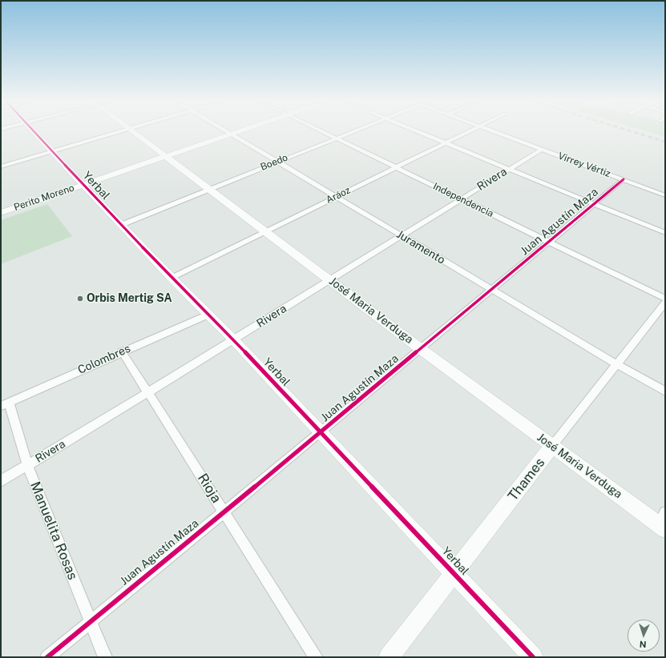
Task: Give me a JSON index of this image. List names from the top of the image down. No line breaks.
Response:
{"streets":{"street":["Boedo","Virrey Vértiz","Rivera","Yerbal","Aráoz","Perito Moreno","Independencia","Juan Agustín Maza","Juramento","José Maria Verduga","Colombres","Thames","Rioja","Manuelita Rosas"]},"crossings":[["Boedo","Yerbal"],["Boedo","Independencia"],["Boedo","Juramento"],["Boedo","José Maria Verduga"],["Virrey Vértiz","Rivera"],["Virrey Vértiz","Juan Agustín Maza"],["Rivera","Yerbal"],["Rivera","Independencia"],["Rivera","Juramento"],["Rivera","José Maria Verduga"],["Rivera","Rioja"],["Rivera","Manuelita Rosas"],["Yerbal","Aráoz"],["Yerbal","Perito Moreno"],["Yerbal","Juan Agustín Maza"],["Yerbal","Colombres"],["Yerbal","Thames"],["Aráoz","Independencia"],["Aráoz","Juramento"],["Aráoz","José Maria Verduga"],["Perito Moreno","Juramento"],["Perito Moreno","José Maria Verduga"],["Independencia","Juan Agustín Maza"],["Juan Agustín Maza","Juramento"],["Juan Agustín Maza","José Maria Verduga"],["Juan Agustín Maza","Rioja"],["Juan Agustín Maza","Manuelita Rosas"],["Juramento","Thames"],["José Maria Verduga","Thames"],["Colombres","Rioja"],["Colombres","Manuelita Rosas"]],"places":["Orbis Mertig SA"],"north":"bottom"}
